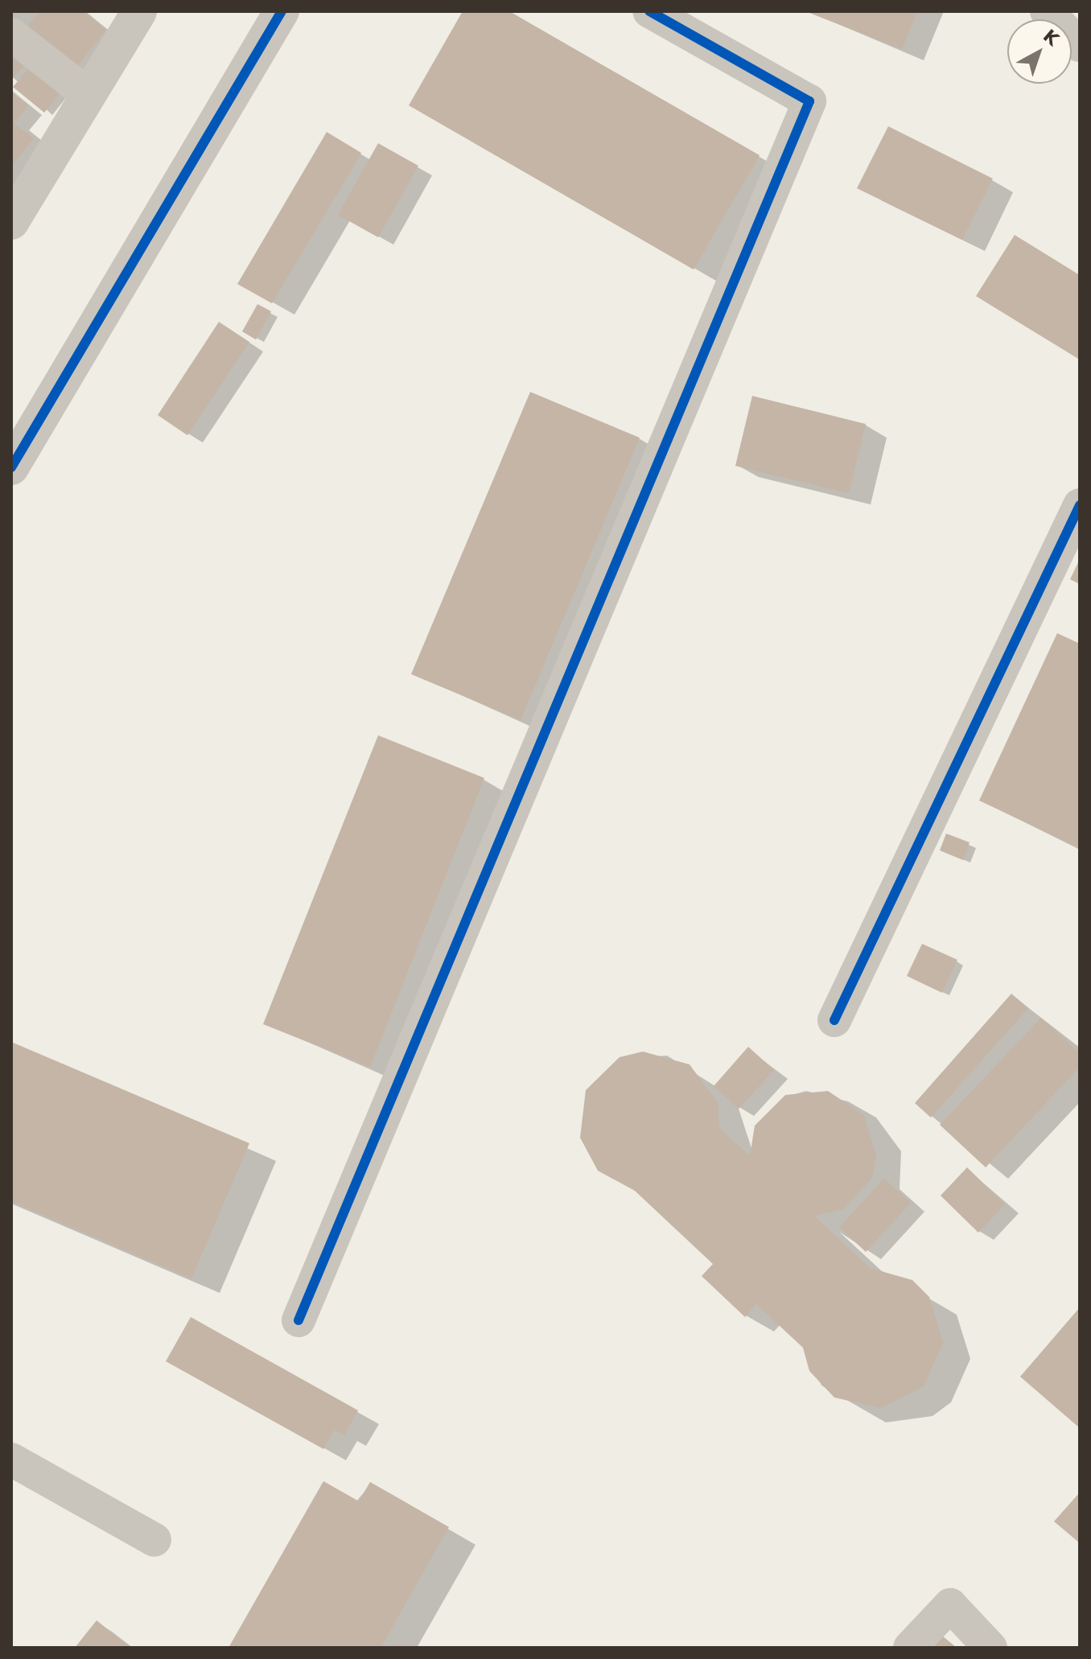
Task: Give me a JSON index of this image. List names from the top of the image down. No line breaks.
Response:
{"north":"top right"}
